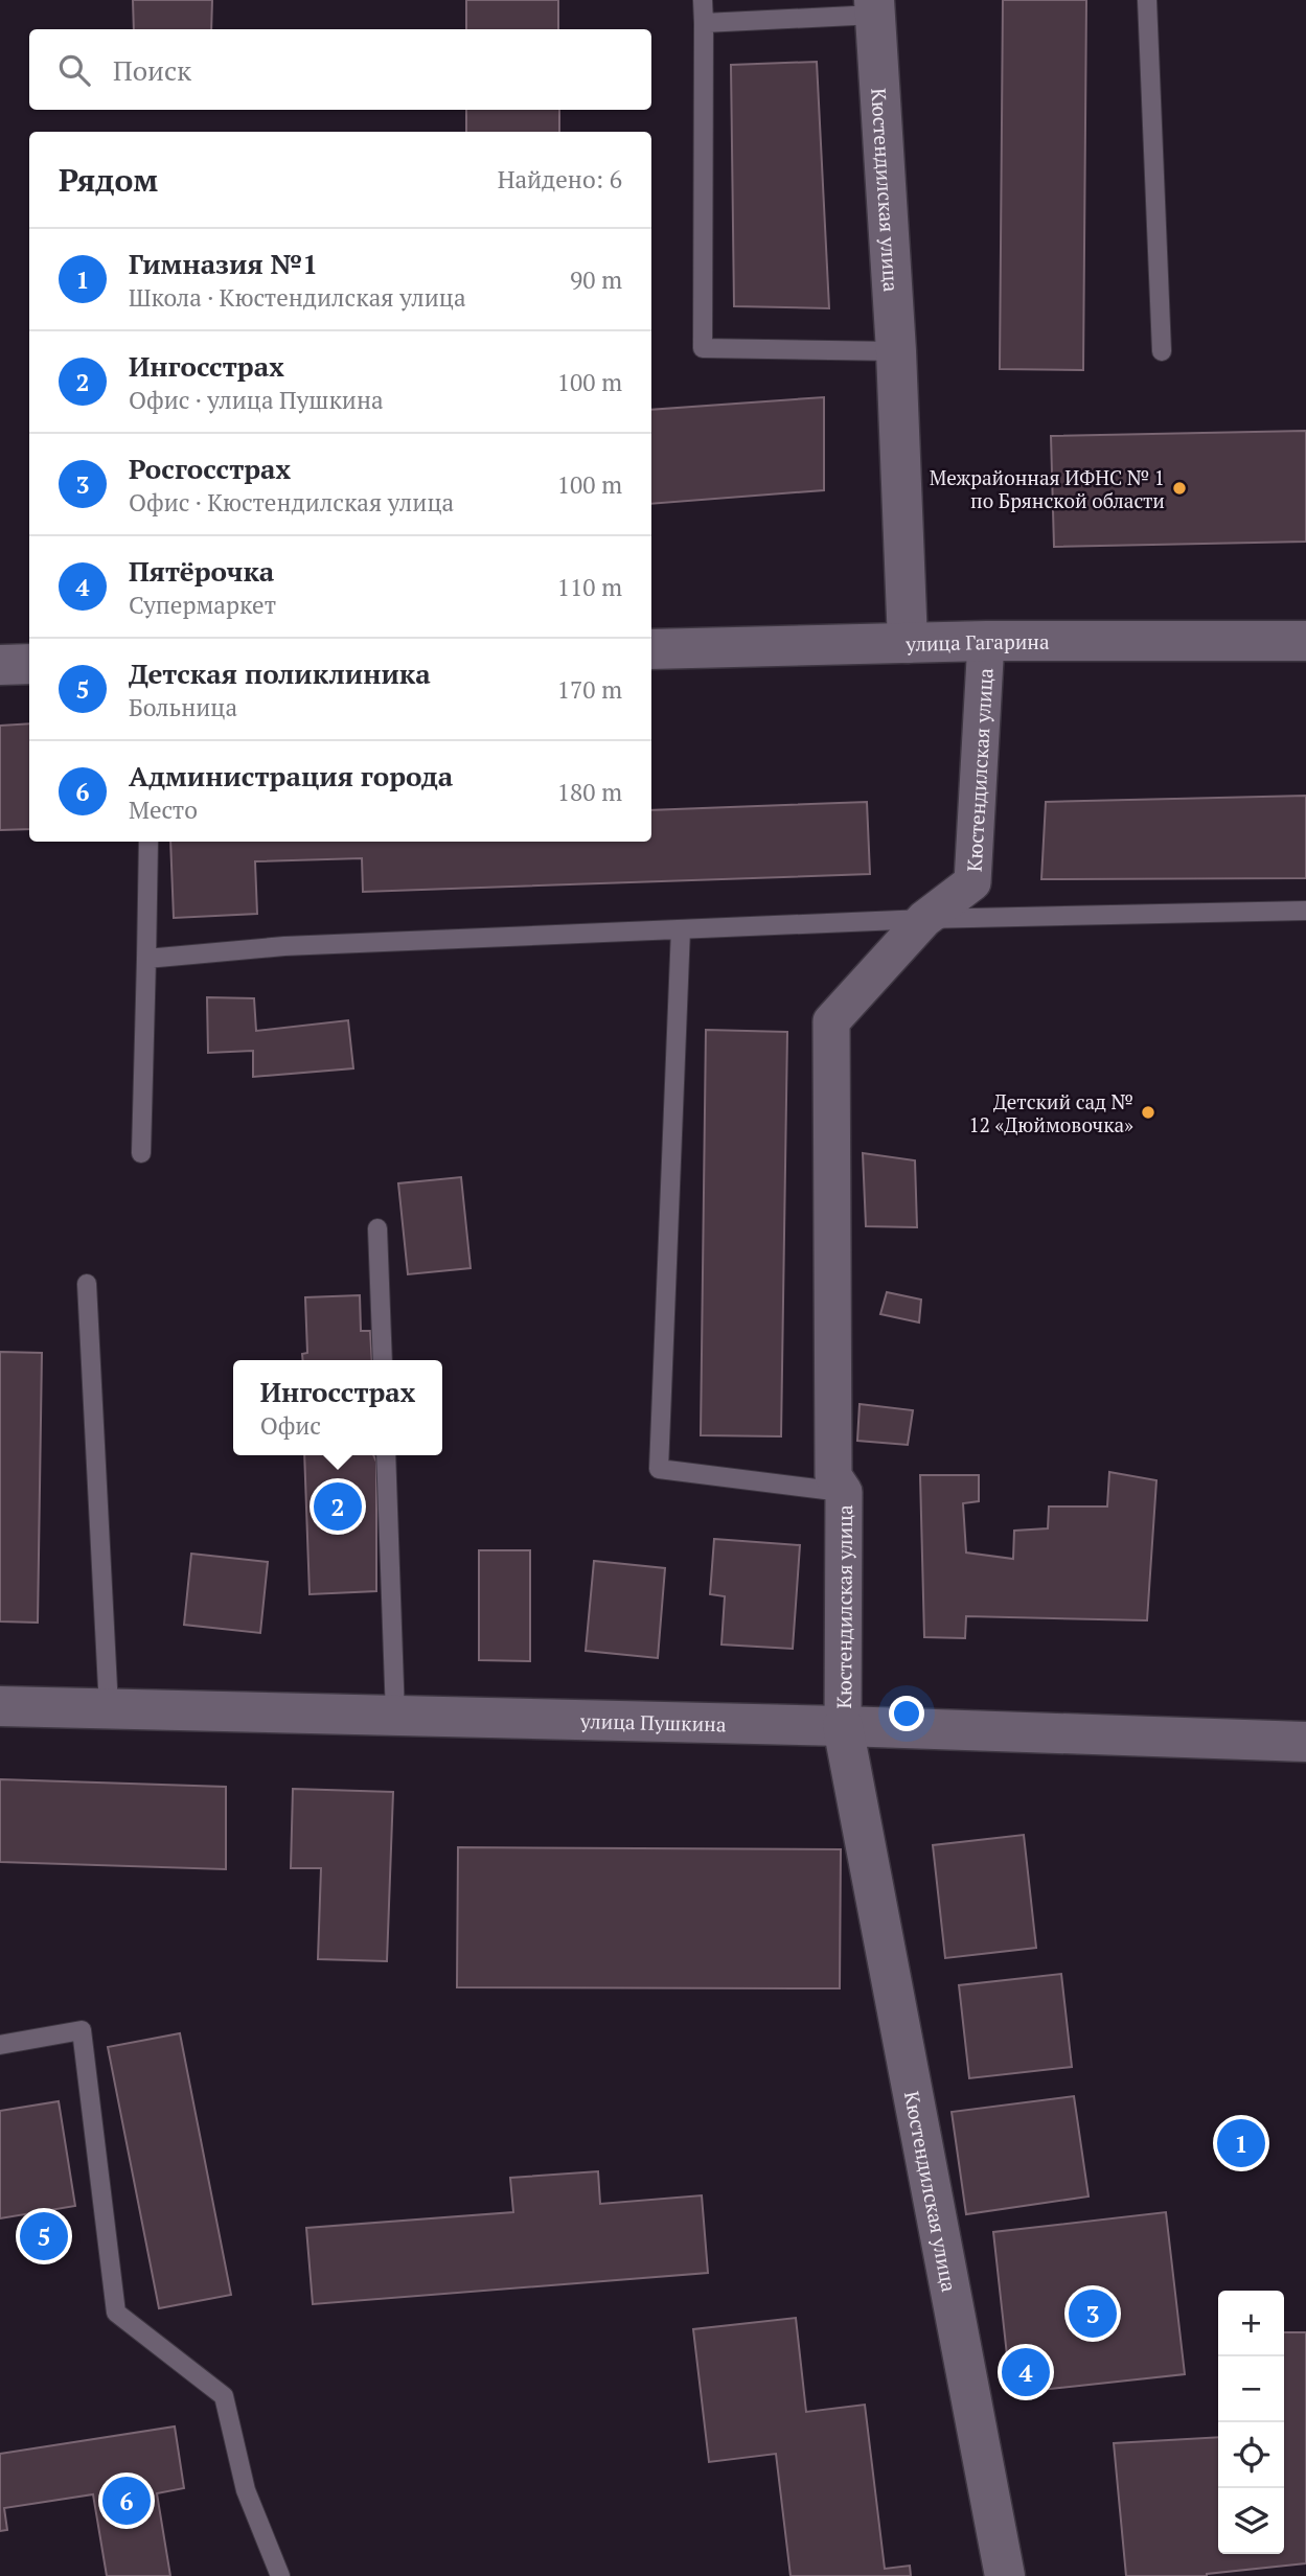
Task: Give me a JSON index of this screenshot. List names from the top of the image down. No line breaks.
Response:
{"streets":{"street":["Кюстендилская улица","улица Гагарина","улица Пушкина"]},"crossings":[["Кюстендилская улица","улица Гагарина"],["Кюстендилская улица","улица Пушкина"]],"places":["Межрайонная ИФНС № 1 по Брянской области","Детский сад № 12 «Дюймовочка»"],"page":{"search":"Поиск","heading":["Рядом","Найдено: 6"],"list":[{"mark":"1","name":"Гимназия №1","note":"Школа · Кюстендилская улица","value":"90 m"},{"mark":"2","name":"Ингосстрах","note":"Офис · улица Пушкина","value":"100 m"},{"mark":"3","name":"Росгосстрах","note":"Офис · Кюстендилская улица","value":"100 m"},{"mark":"4","name":"Пятёрочка","note":"Супермаркет","value":"110 m"},{"mark":"5","name":"Детская поликлиника","note":"Больница","value":"170 m"},{"mark":"6","name":"Администрация города","note":"Место","value":"180 m"}],"popup":["Ингосстрах","Офис"],"pins":["2","1","5","3","4","6"],"map_buttons":["+","−"]}}
